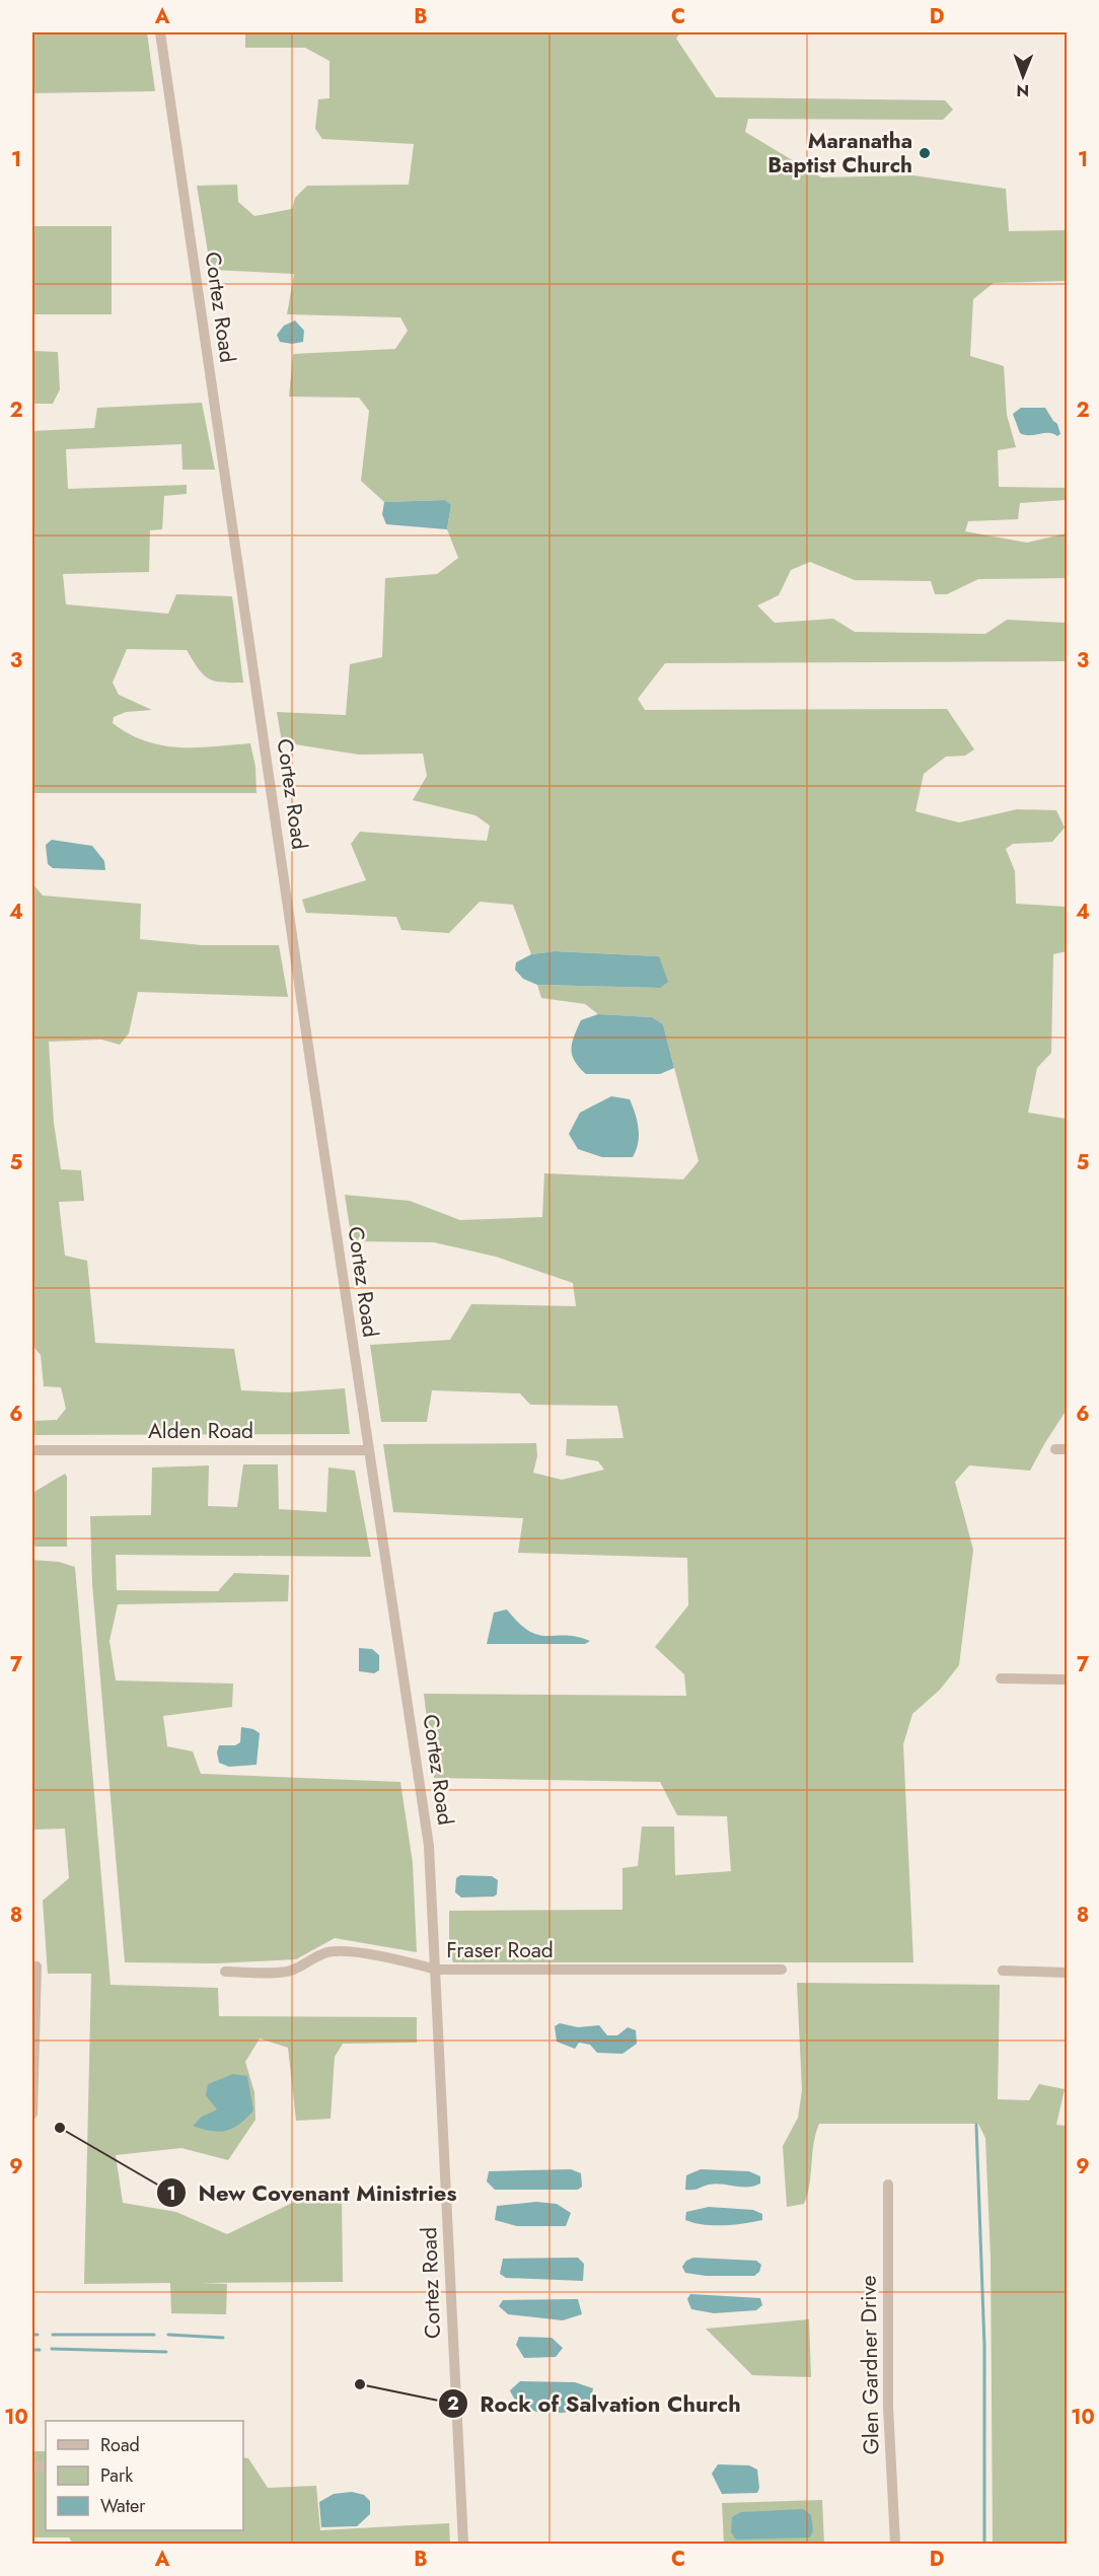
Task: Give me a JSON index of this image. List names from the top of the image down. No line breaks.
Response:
{"streets":{"street":["Cortez Road","Alden Road","Fraser Road","Glen Gardner Drive"]},"crossings":[["Cortez Road","Alden Road"],["Cortez Road","Fraser Road"]],"places":["Maranatha Baptist Church","New Covenant Ministries","Rock of Salvation Church"],"legend":["Road","Park","Water"],"north":"bottom","grid":{"columns":["A","B","C","D"],"rows":["1","2","3","4","5","6","7","8","9","10"]}}
